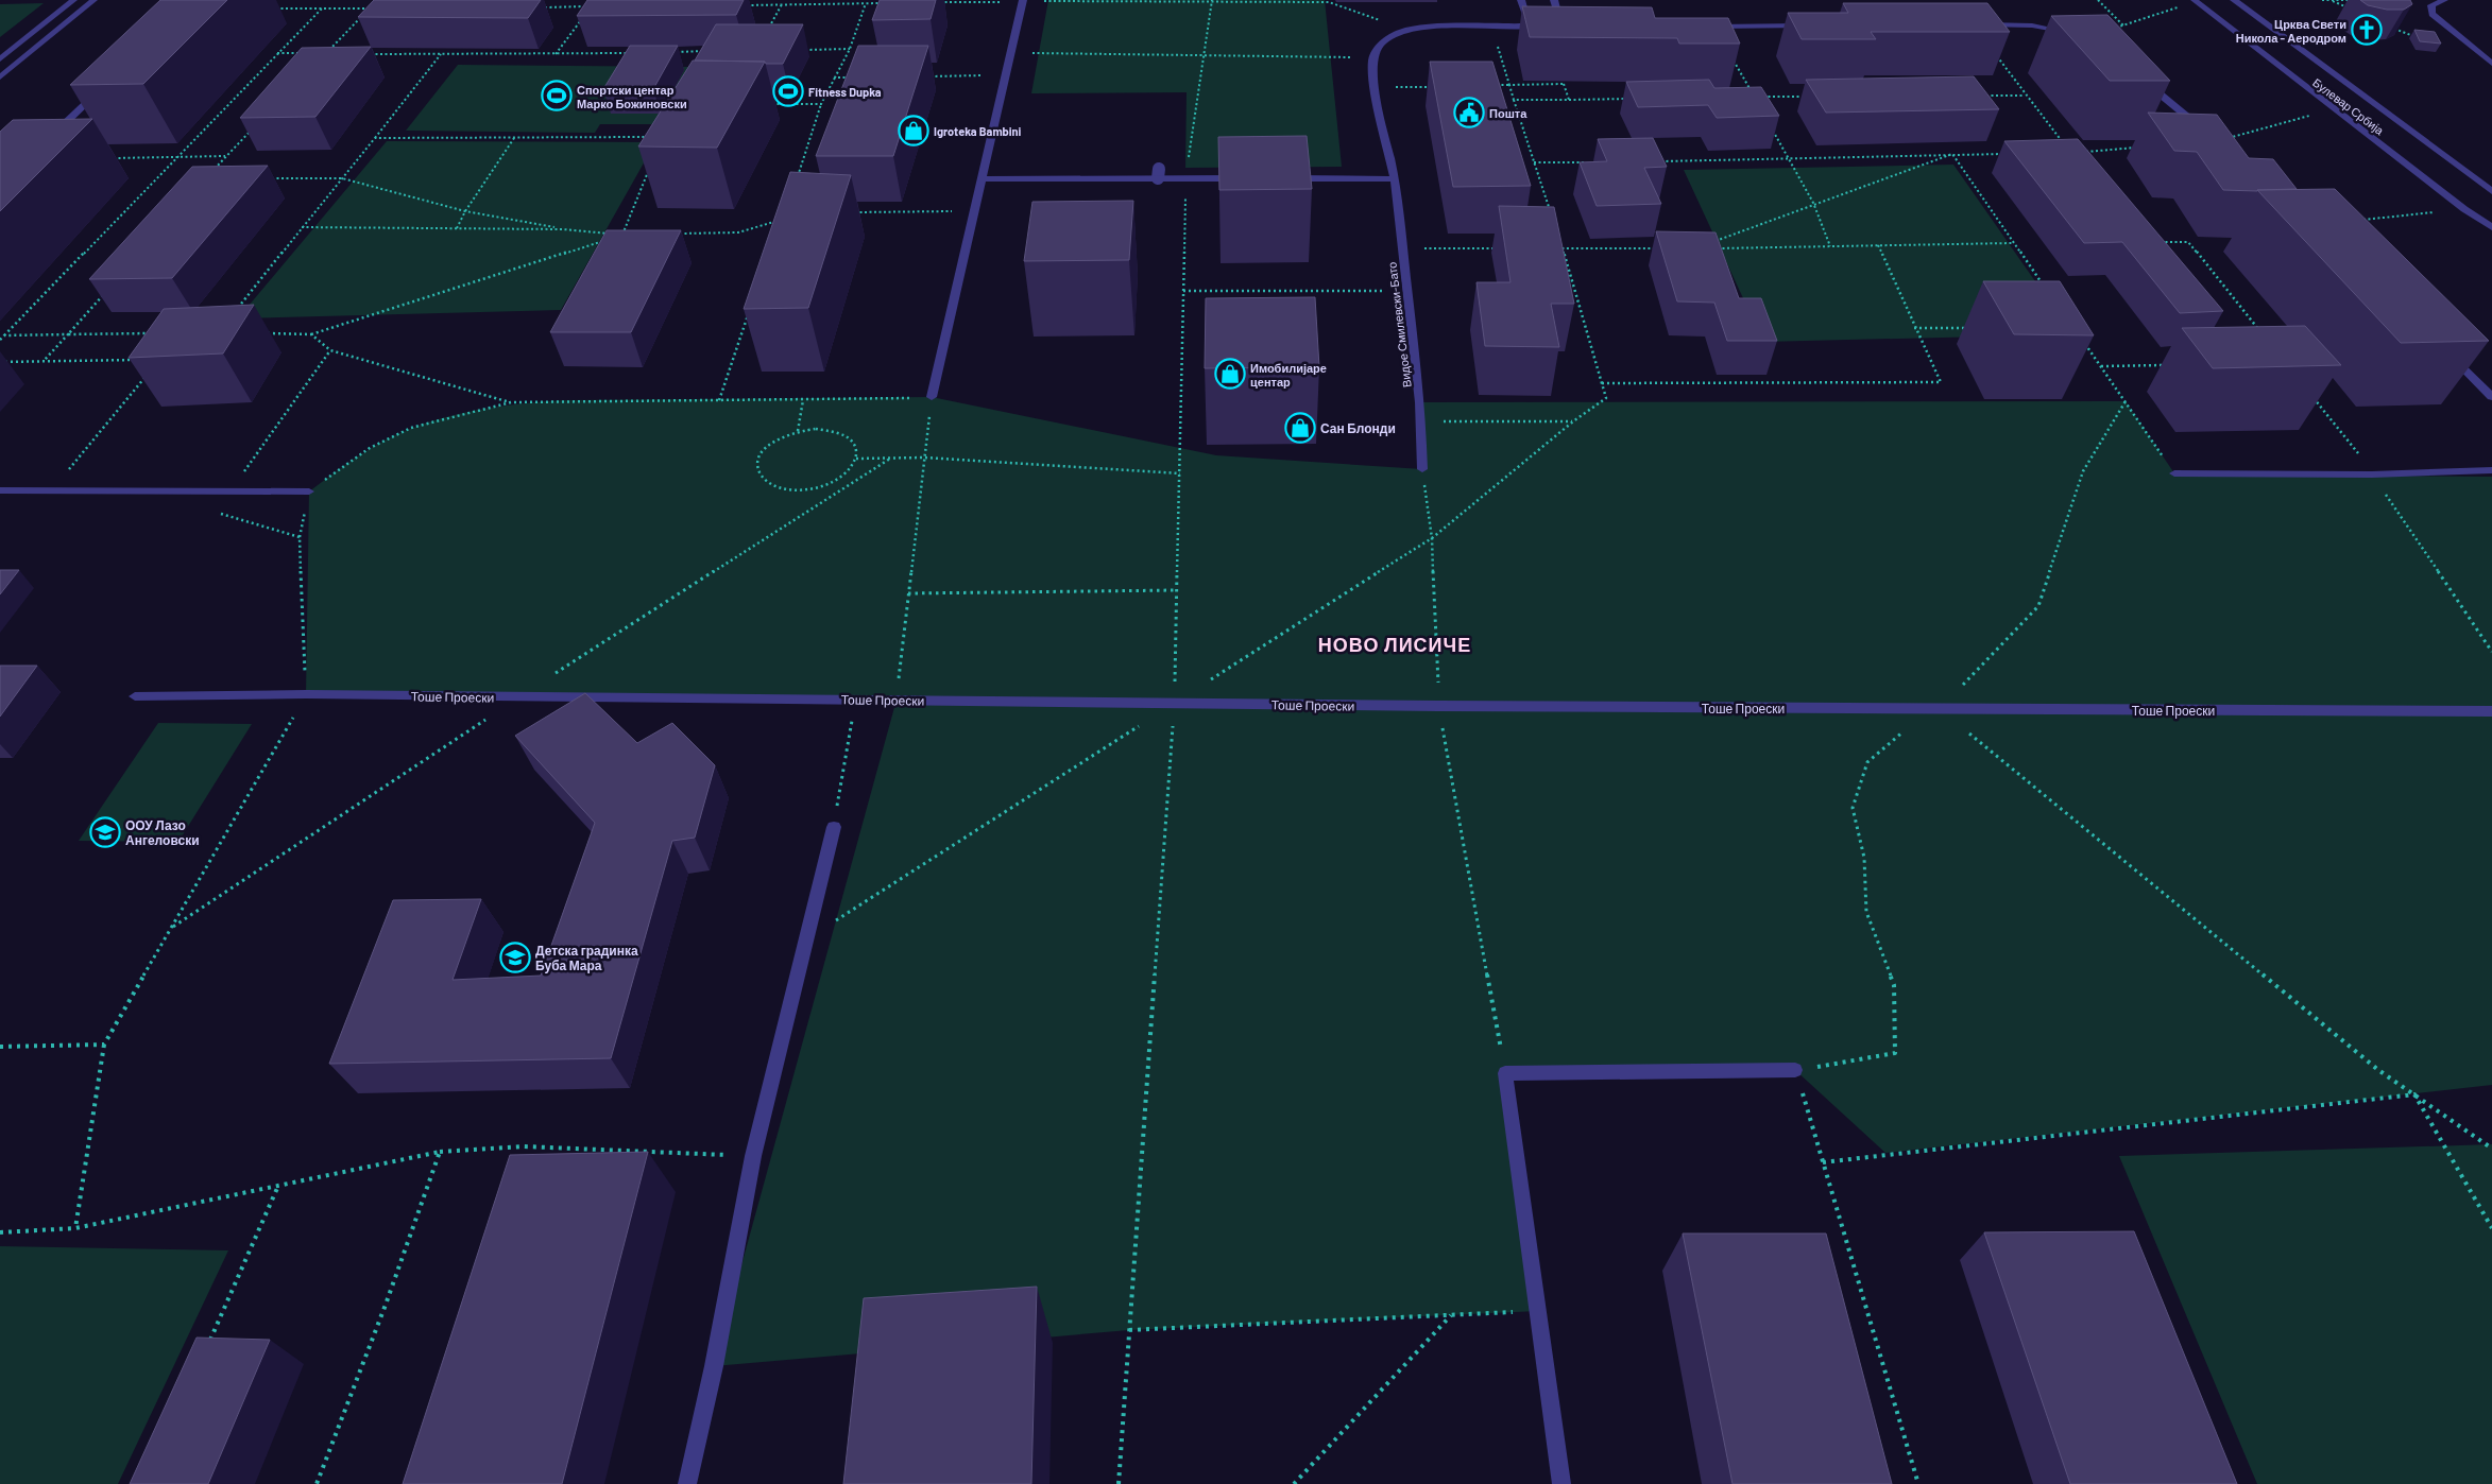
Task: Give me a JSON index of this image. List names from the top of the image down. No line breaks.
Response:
{"streets":{"street":["Булевар Србија","Видое Смилевски-Бато","Тоше Проески"]},"districts":["НОВО ЛИСИЧЕ"],"places":{"church":["Црква Свети Никола - Аеродром"],"sports":["Fitness Dupka","Спортски центар Марко Божиновски"],"public building":["Пошта"],"shop":["Igroteka Bambini","Имобилијаре центар","Сан Блонди"],"school or university":["ООУ Лазо Ангеловски","Детска градинка Буба Мара"]}}
